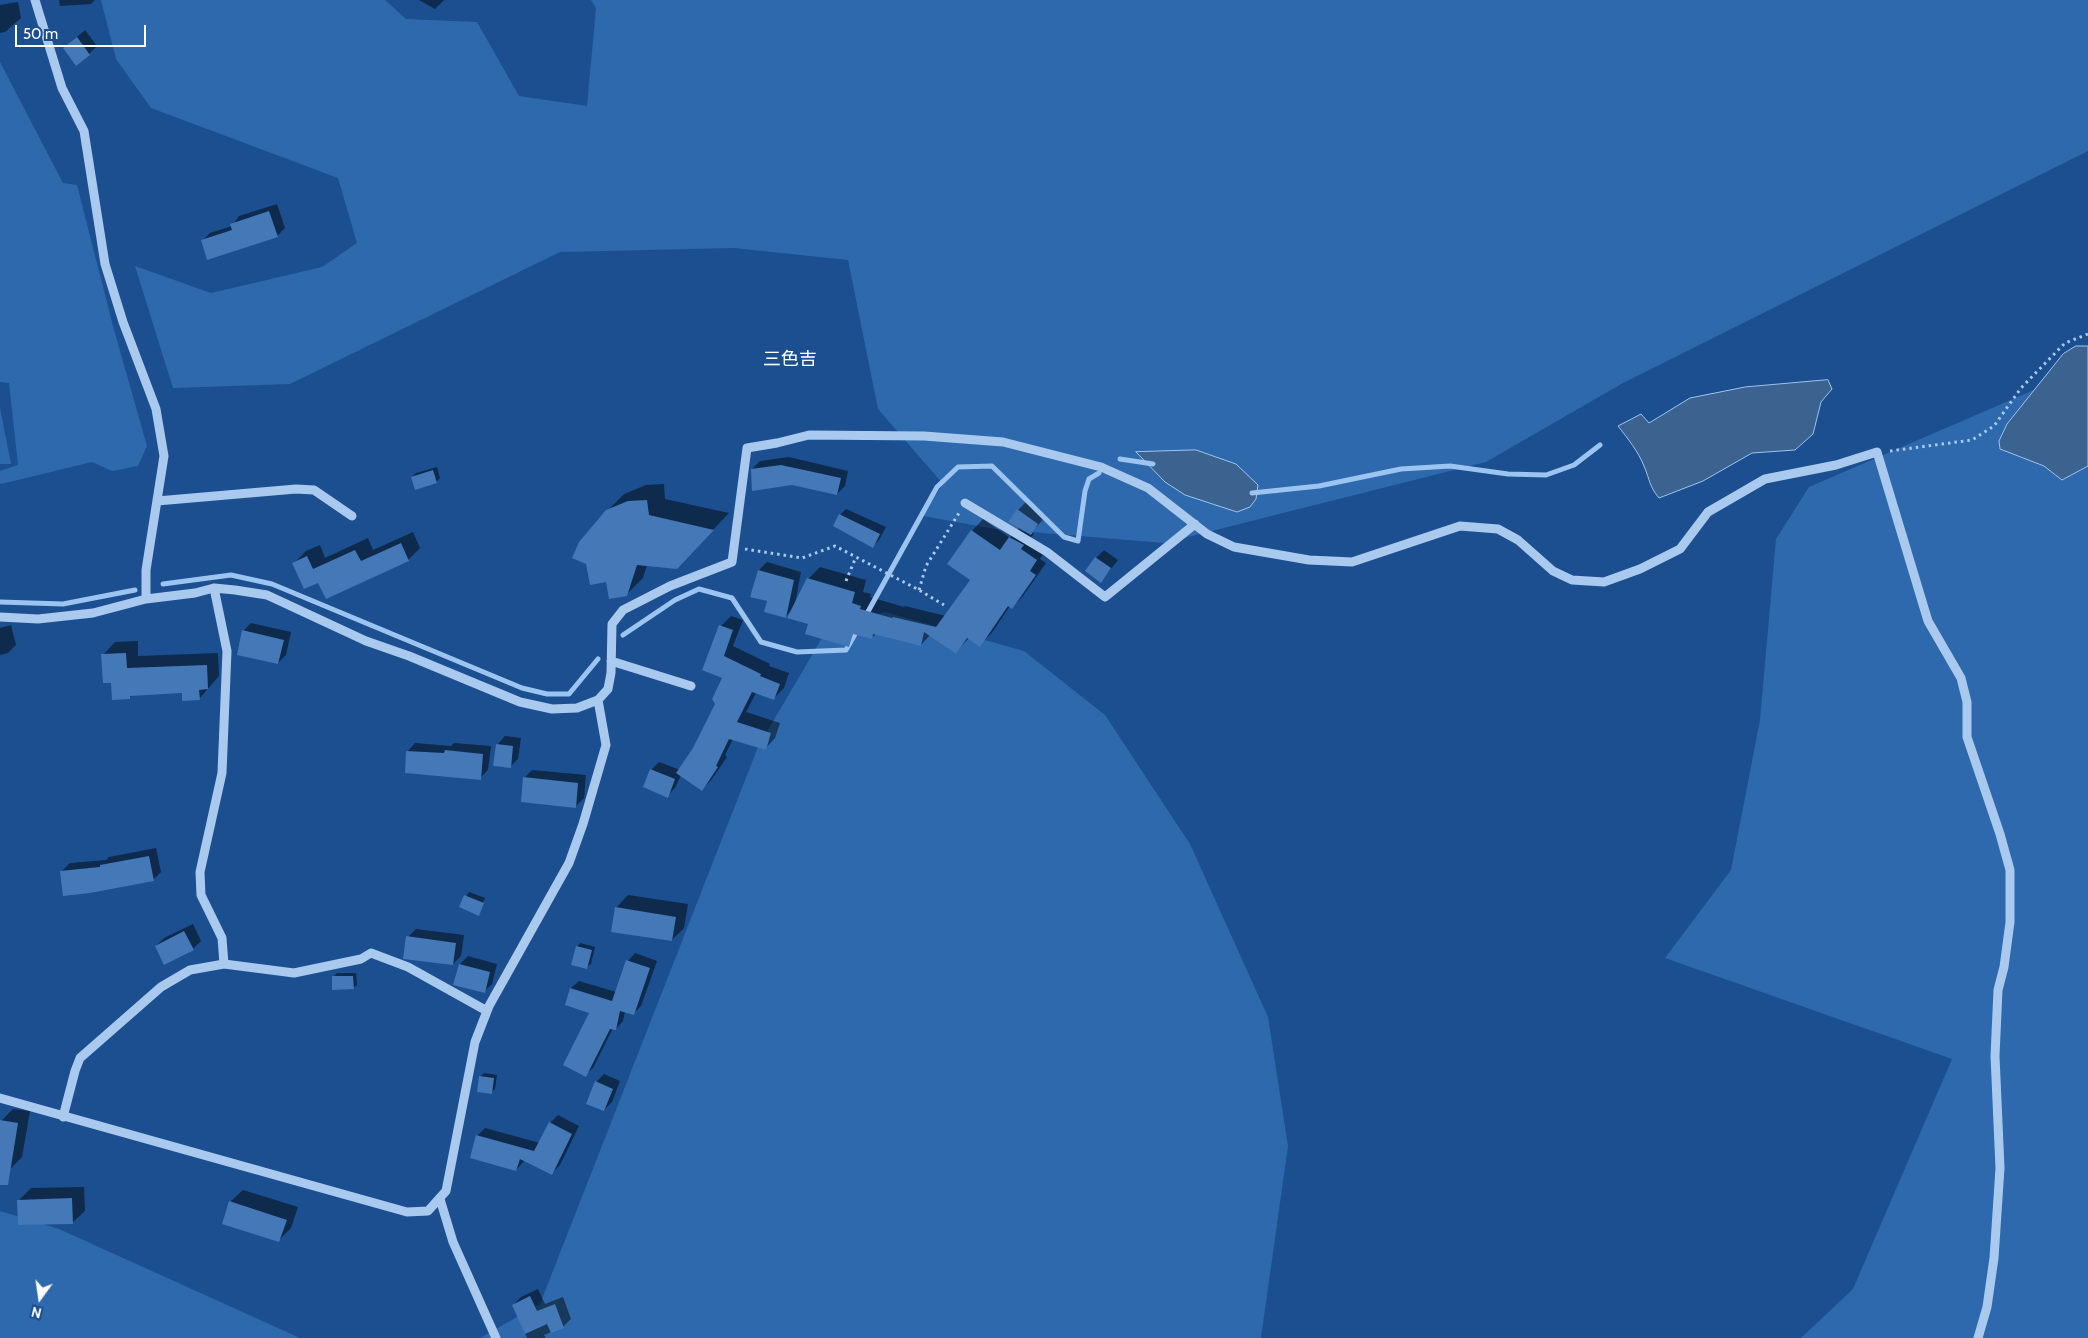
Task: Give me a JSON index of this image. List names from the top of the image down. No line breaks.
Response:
{"districts":["三色吉"],"scale_bar":"50 m","north":"bottom"}
